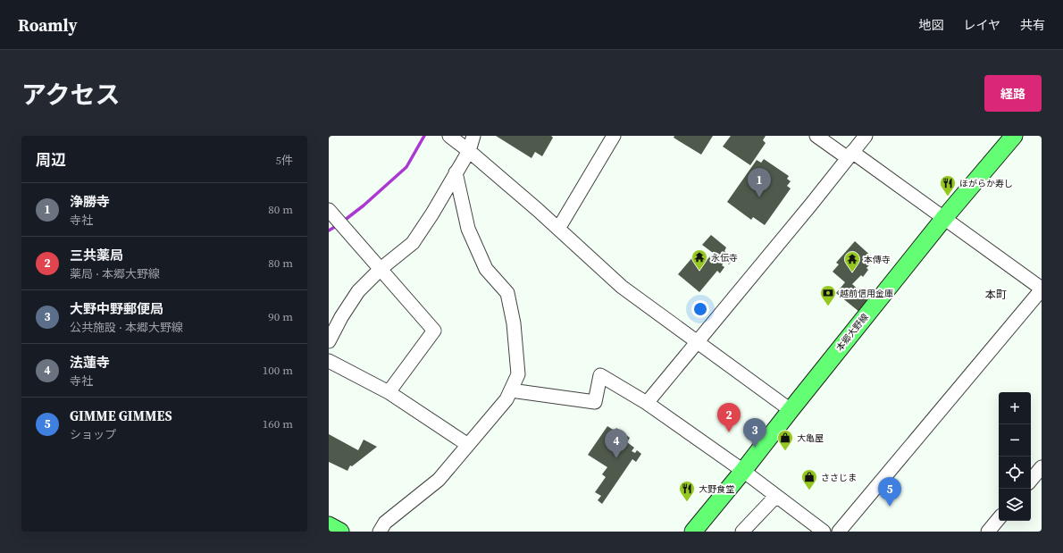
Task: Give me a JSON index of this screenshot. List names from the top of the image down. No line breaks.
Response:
{"streets":{"main road":["本郷大野線"]},"districts":["本町"],"places":{"restaurant":["ほがらか寿し","大野食堂"],"temple":["永伝寺","本傳寺"],"bank":["越前信用金庫"],"shop":["大亀屋","ささじま"]},"page":{"header":"Roamly","nav":["地図","レイヤ","共有"],"title":"アクセス","buttons":"経路","heading":["周辺","5件"],"pins":["1","2","3","4","5"],"list":[{"mark":"1","name":"浄勝寺","note":"寺社","value":"80 m"},{"mark":"2","name":"三共薬局","note":"薬局 · 本郷大野線","value":"80 m"},{"mark":"3","name":"大野中野郵便局","note":"公共施設 · 本郷大野線","value":"90 m"},{"mark":"4","name":"法蓮寺","note":"寺社","value":"100 m"},{"mark":"5","name":"GIMME GIMMES","note":"ショップ","value":"160 m"}],"map_buttons":["+","−"]}}
